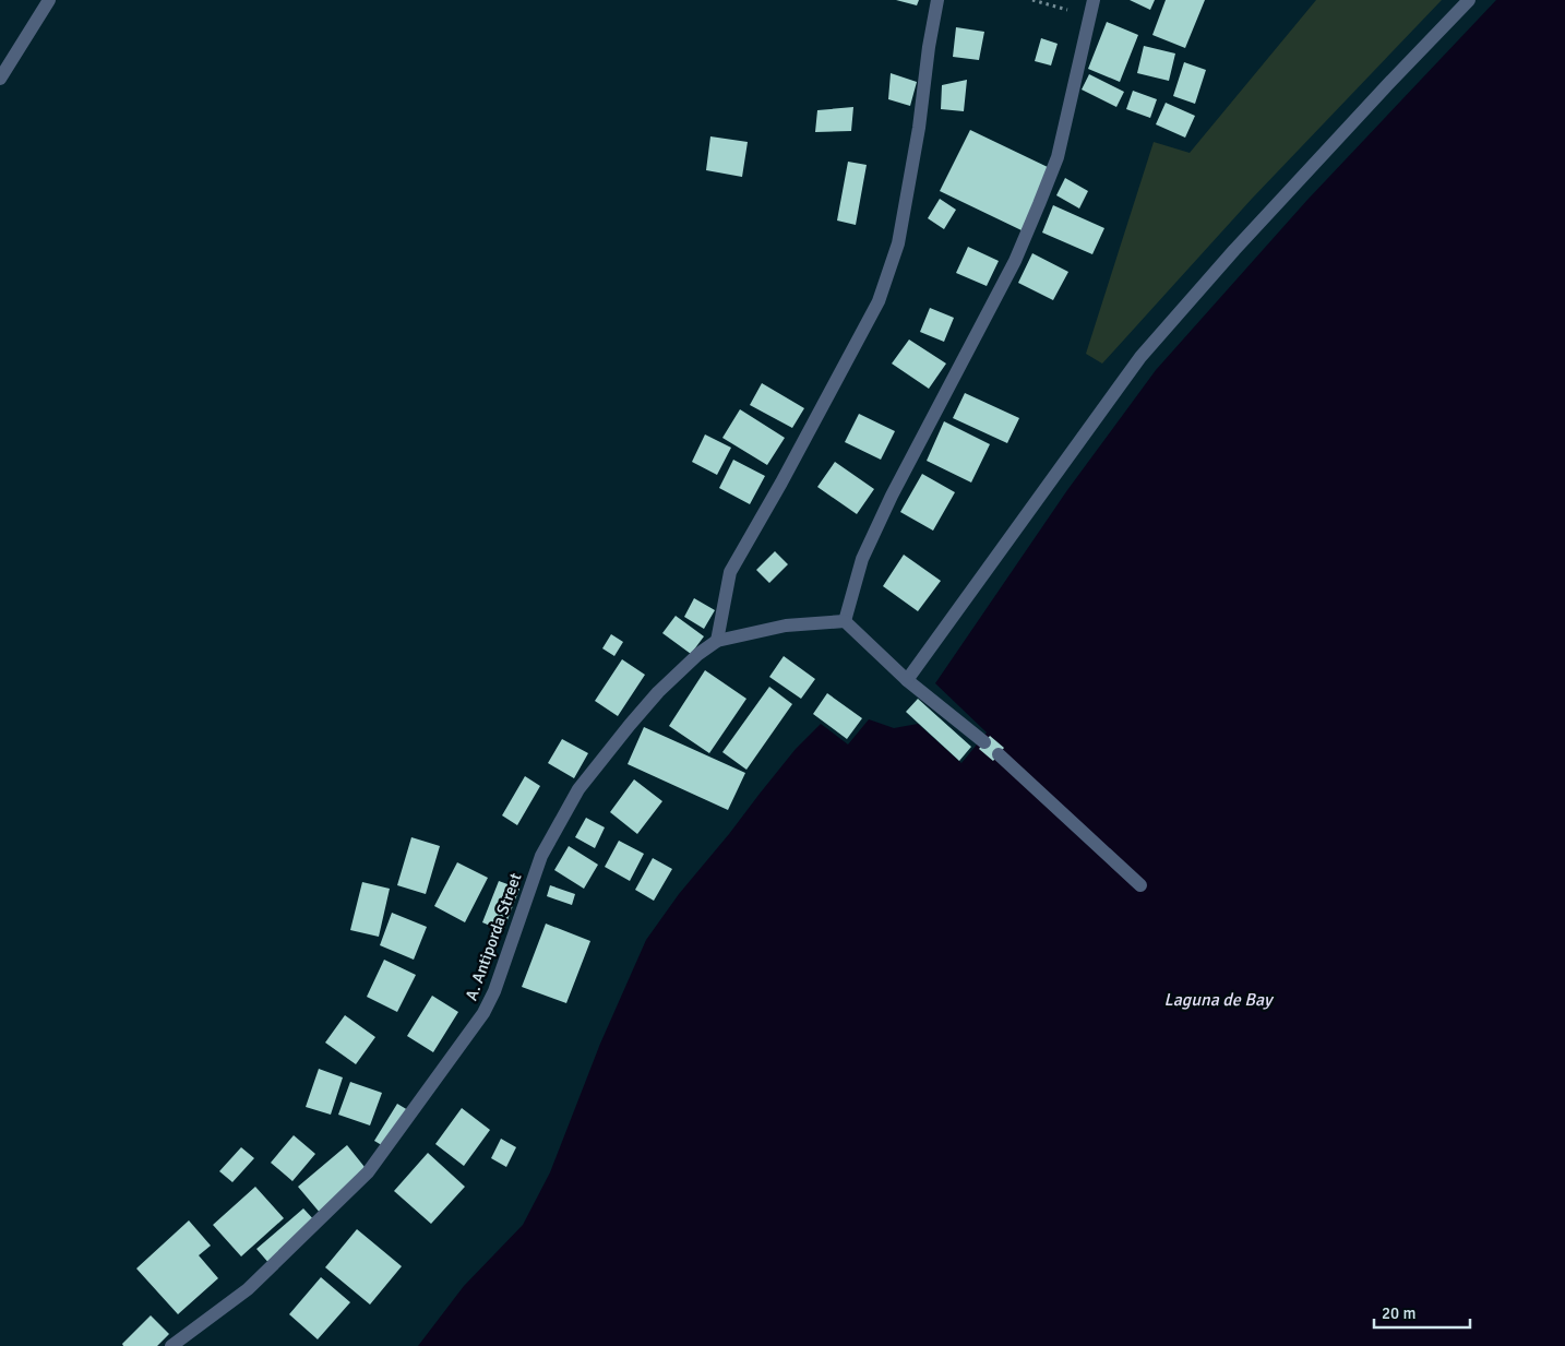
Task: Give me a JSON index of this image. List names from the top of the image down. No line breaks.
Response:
{"streets":{"street":["A. Antiporda Street"]},"water":["Laguna de Bay"],"scale_bar":"20 m"}
